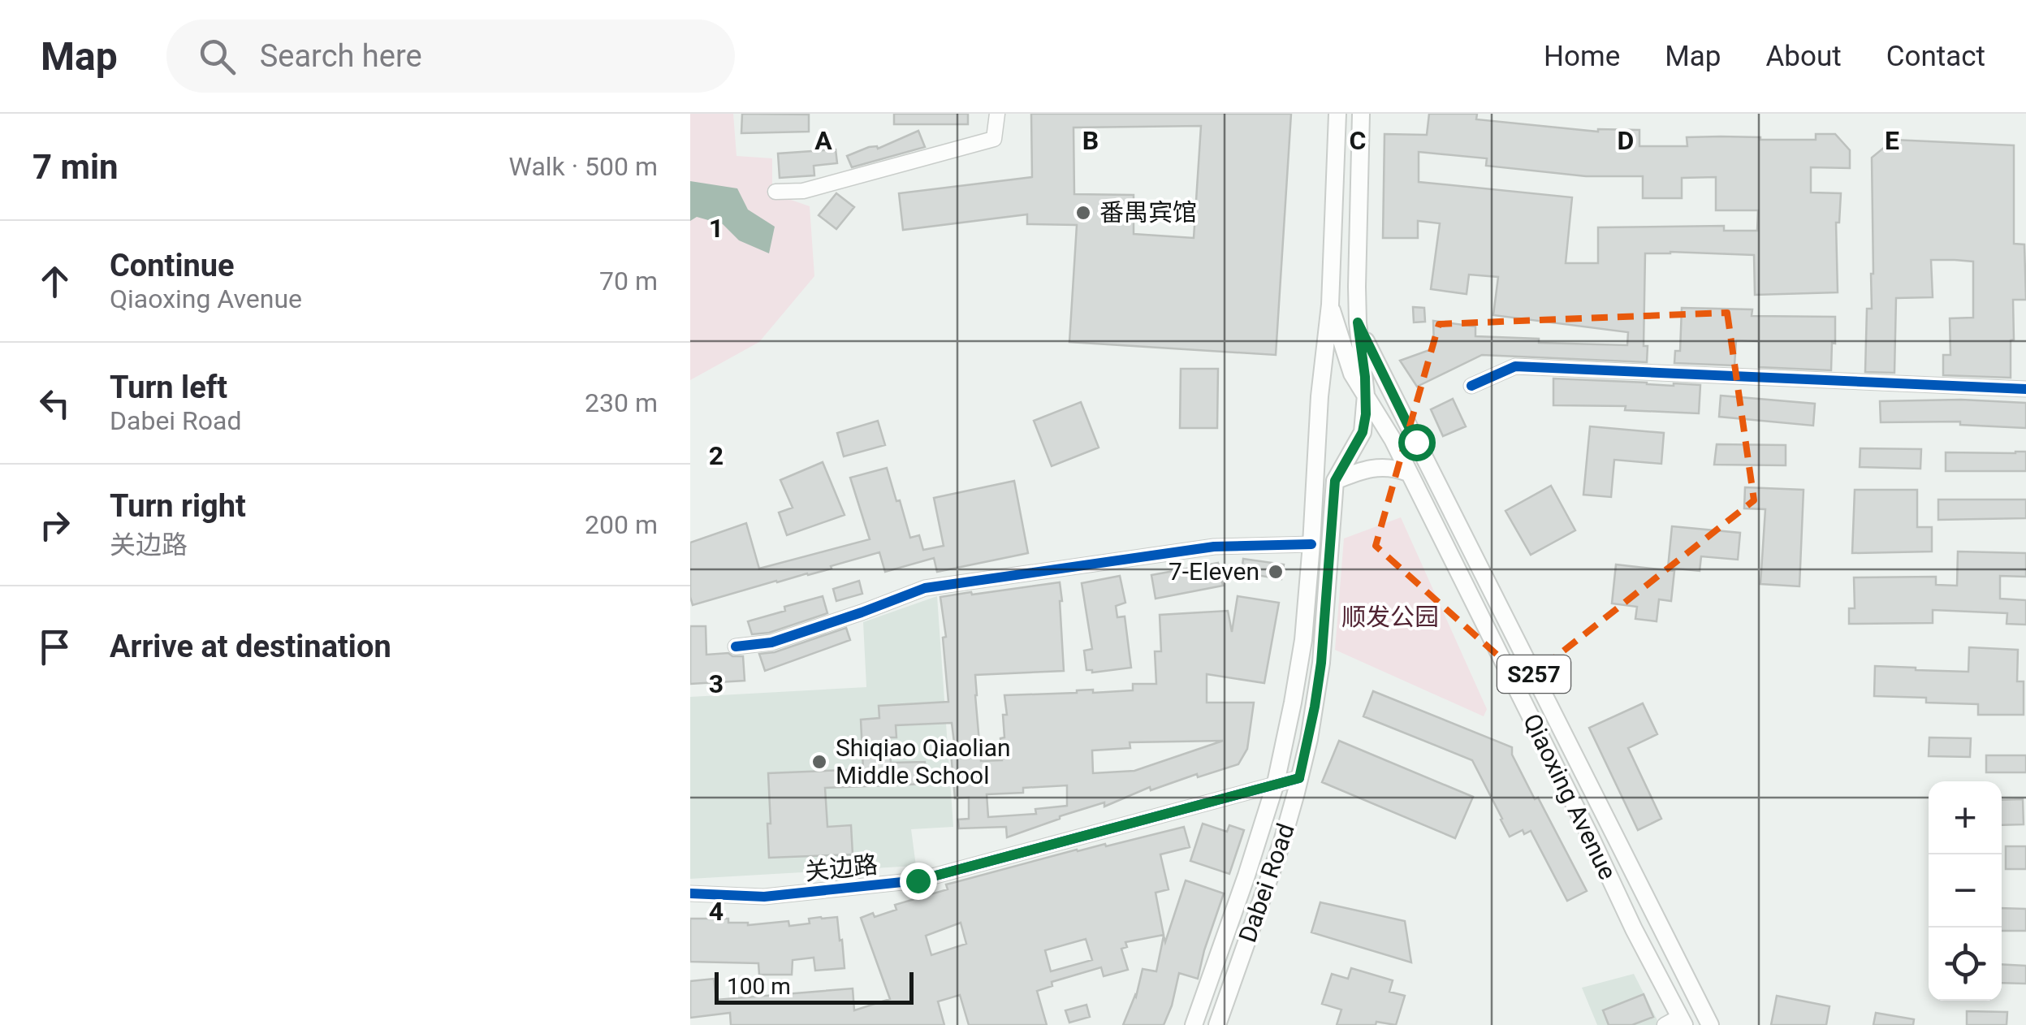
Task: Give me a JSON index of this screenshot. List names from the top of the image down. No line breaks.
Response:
{"streets":{"main road":["S257","Qiaoxing Avenue","Dabei Road"],"street":["关边路"]},"crossings":[["Qiaoxing Avenue","Dabei Road"],["关边路","Dabei Road"]],"parks":["顺发公园"],"places":["番禺宾馆","7-Eleven","Shiqiao Qiaolian Middle School"],"scale_bar":"100 m","page":{"header":"Map","search":"Search here","nav":["Home","Map","About","Contact"],"heading":["7 min","Walk · 500 m"],"list":[["Continue","Qiaoxing Avenue","70 m"],["Turn left","Dabei Road","230 m"],["Turn right","关边路","200 m"],"Arrive at destination"],"map_buttons":["+","−"],"scale":"100 m"},"grid":{"columns":["A","B","C","D","E"],"rows":["1","2","3","4"]}}
